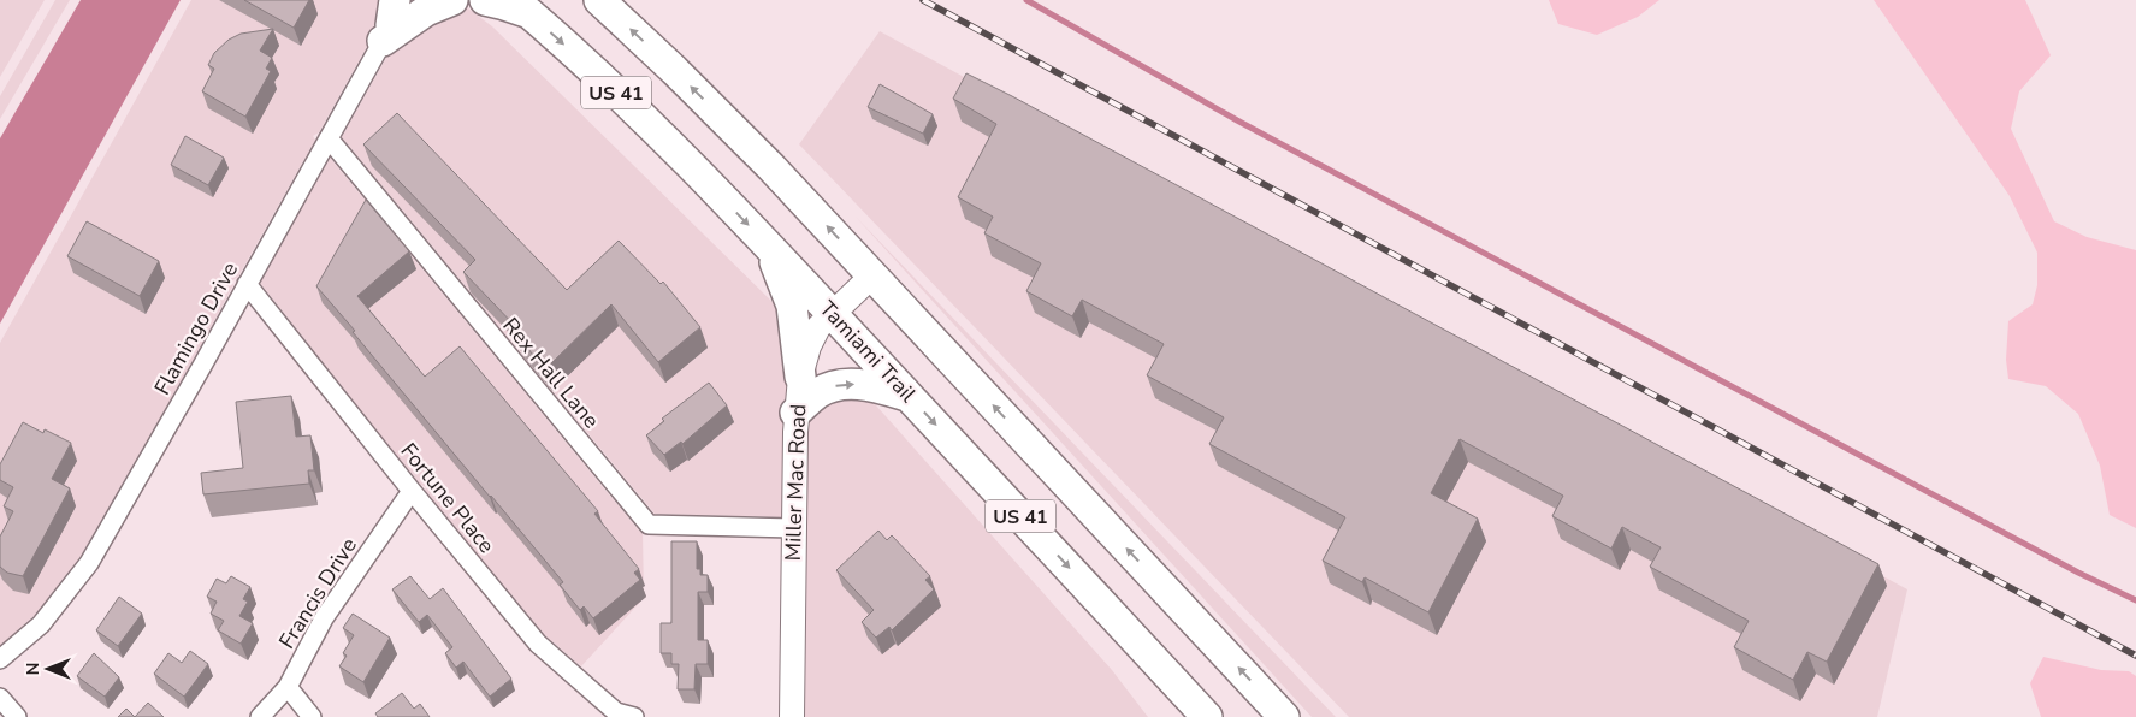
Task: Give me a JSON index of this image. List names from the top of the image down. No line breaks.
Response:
{"streets":{"main road":["US 41","Tamiami Trail"],"street":["Flamingo Drive","Rex Hall Lane","Miller Mac Road","Fortune Place","Francis Drive"]},"crossings":[["US 41","Miller Mac Road"],["Flamingo Drive","Rex Hall Lane"],["Flamingo Drive","Fortune Place"],["Tamiami Trail","Miller Mac Road"],["Rex Hall Lane","Miller Mac Road"],["Fortune Place","Francis Drive"]],"north":"left"}
